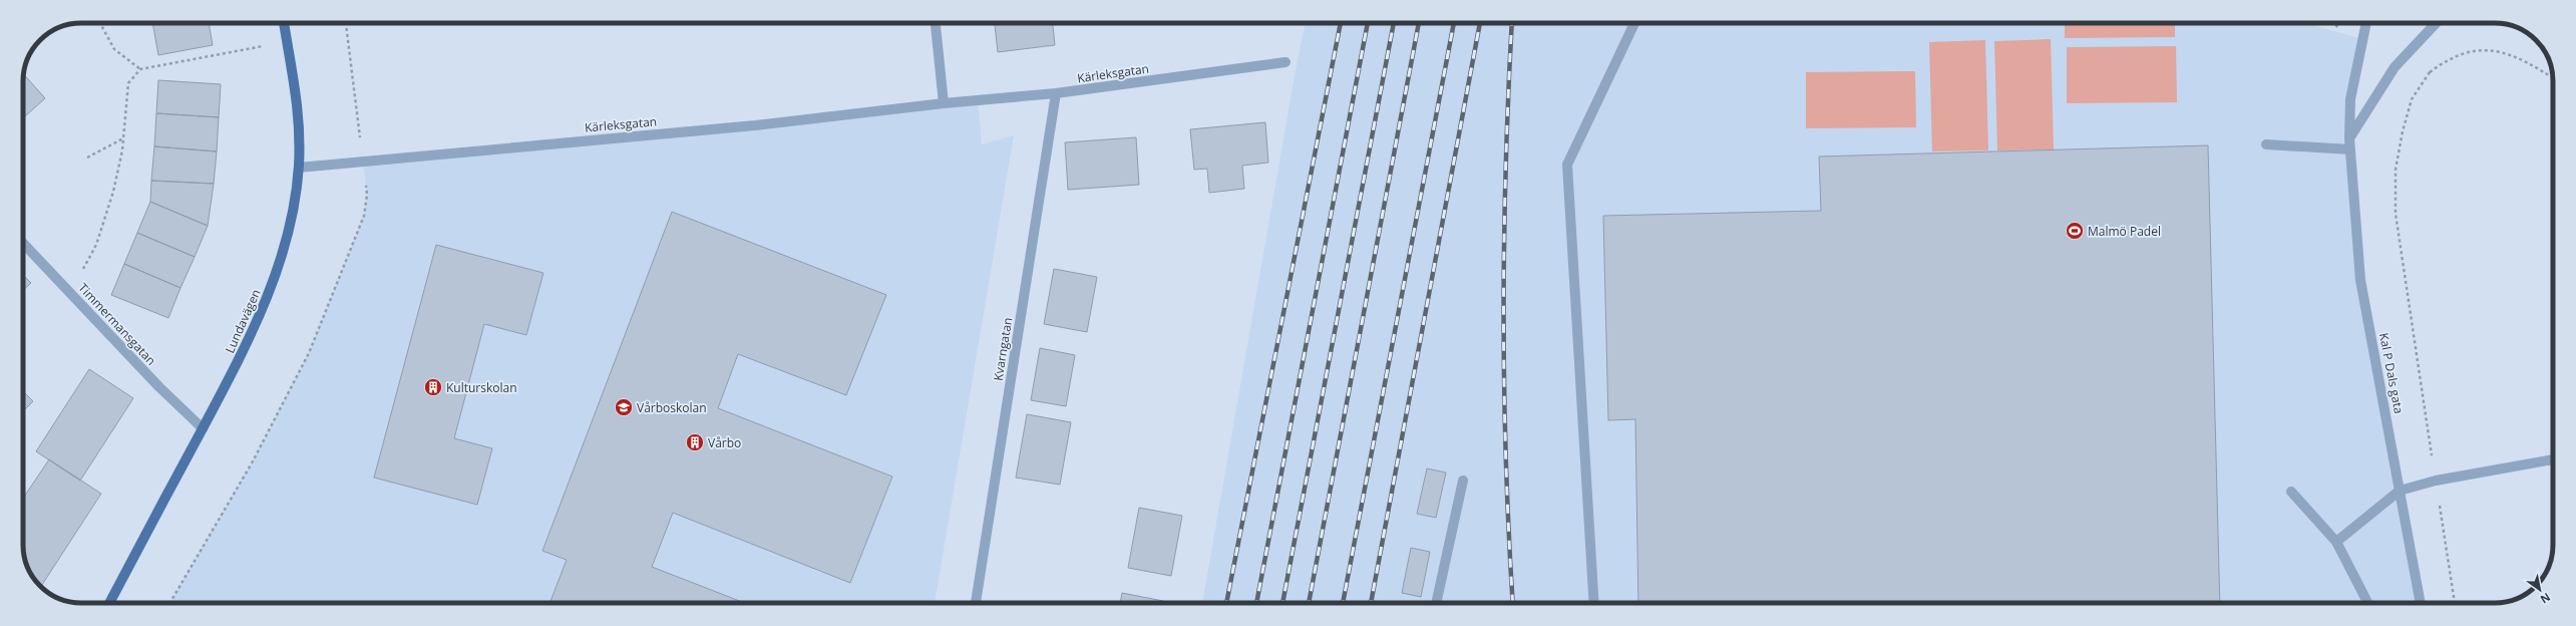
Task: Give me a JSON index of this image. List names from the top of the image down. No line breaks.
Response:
{"streets":{"main road":["Lundavägen"],"street":["Kärleksgatan","Timmermansgatan","Kvarngatan","Kal P Dals gata"]},"crossings":[["Kärleksgatan","Lundavägen"],["Kärleksgatan","Kvarngatan"],["Lundavägen","Timmermansgatan"]],"places":{"sports":["Malmö Padel"],"building":["Kulturskolan","Vårbo"],"school or university":["Vårboskolan"]},"north":"bottom right"}
